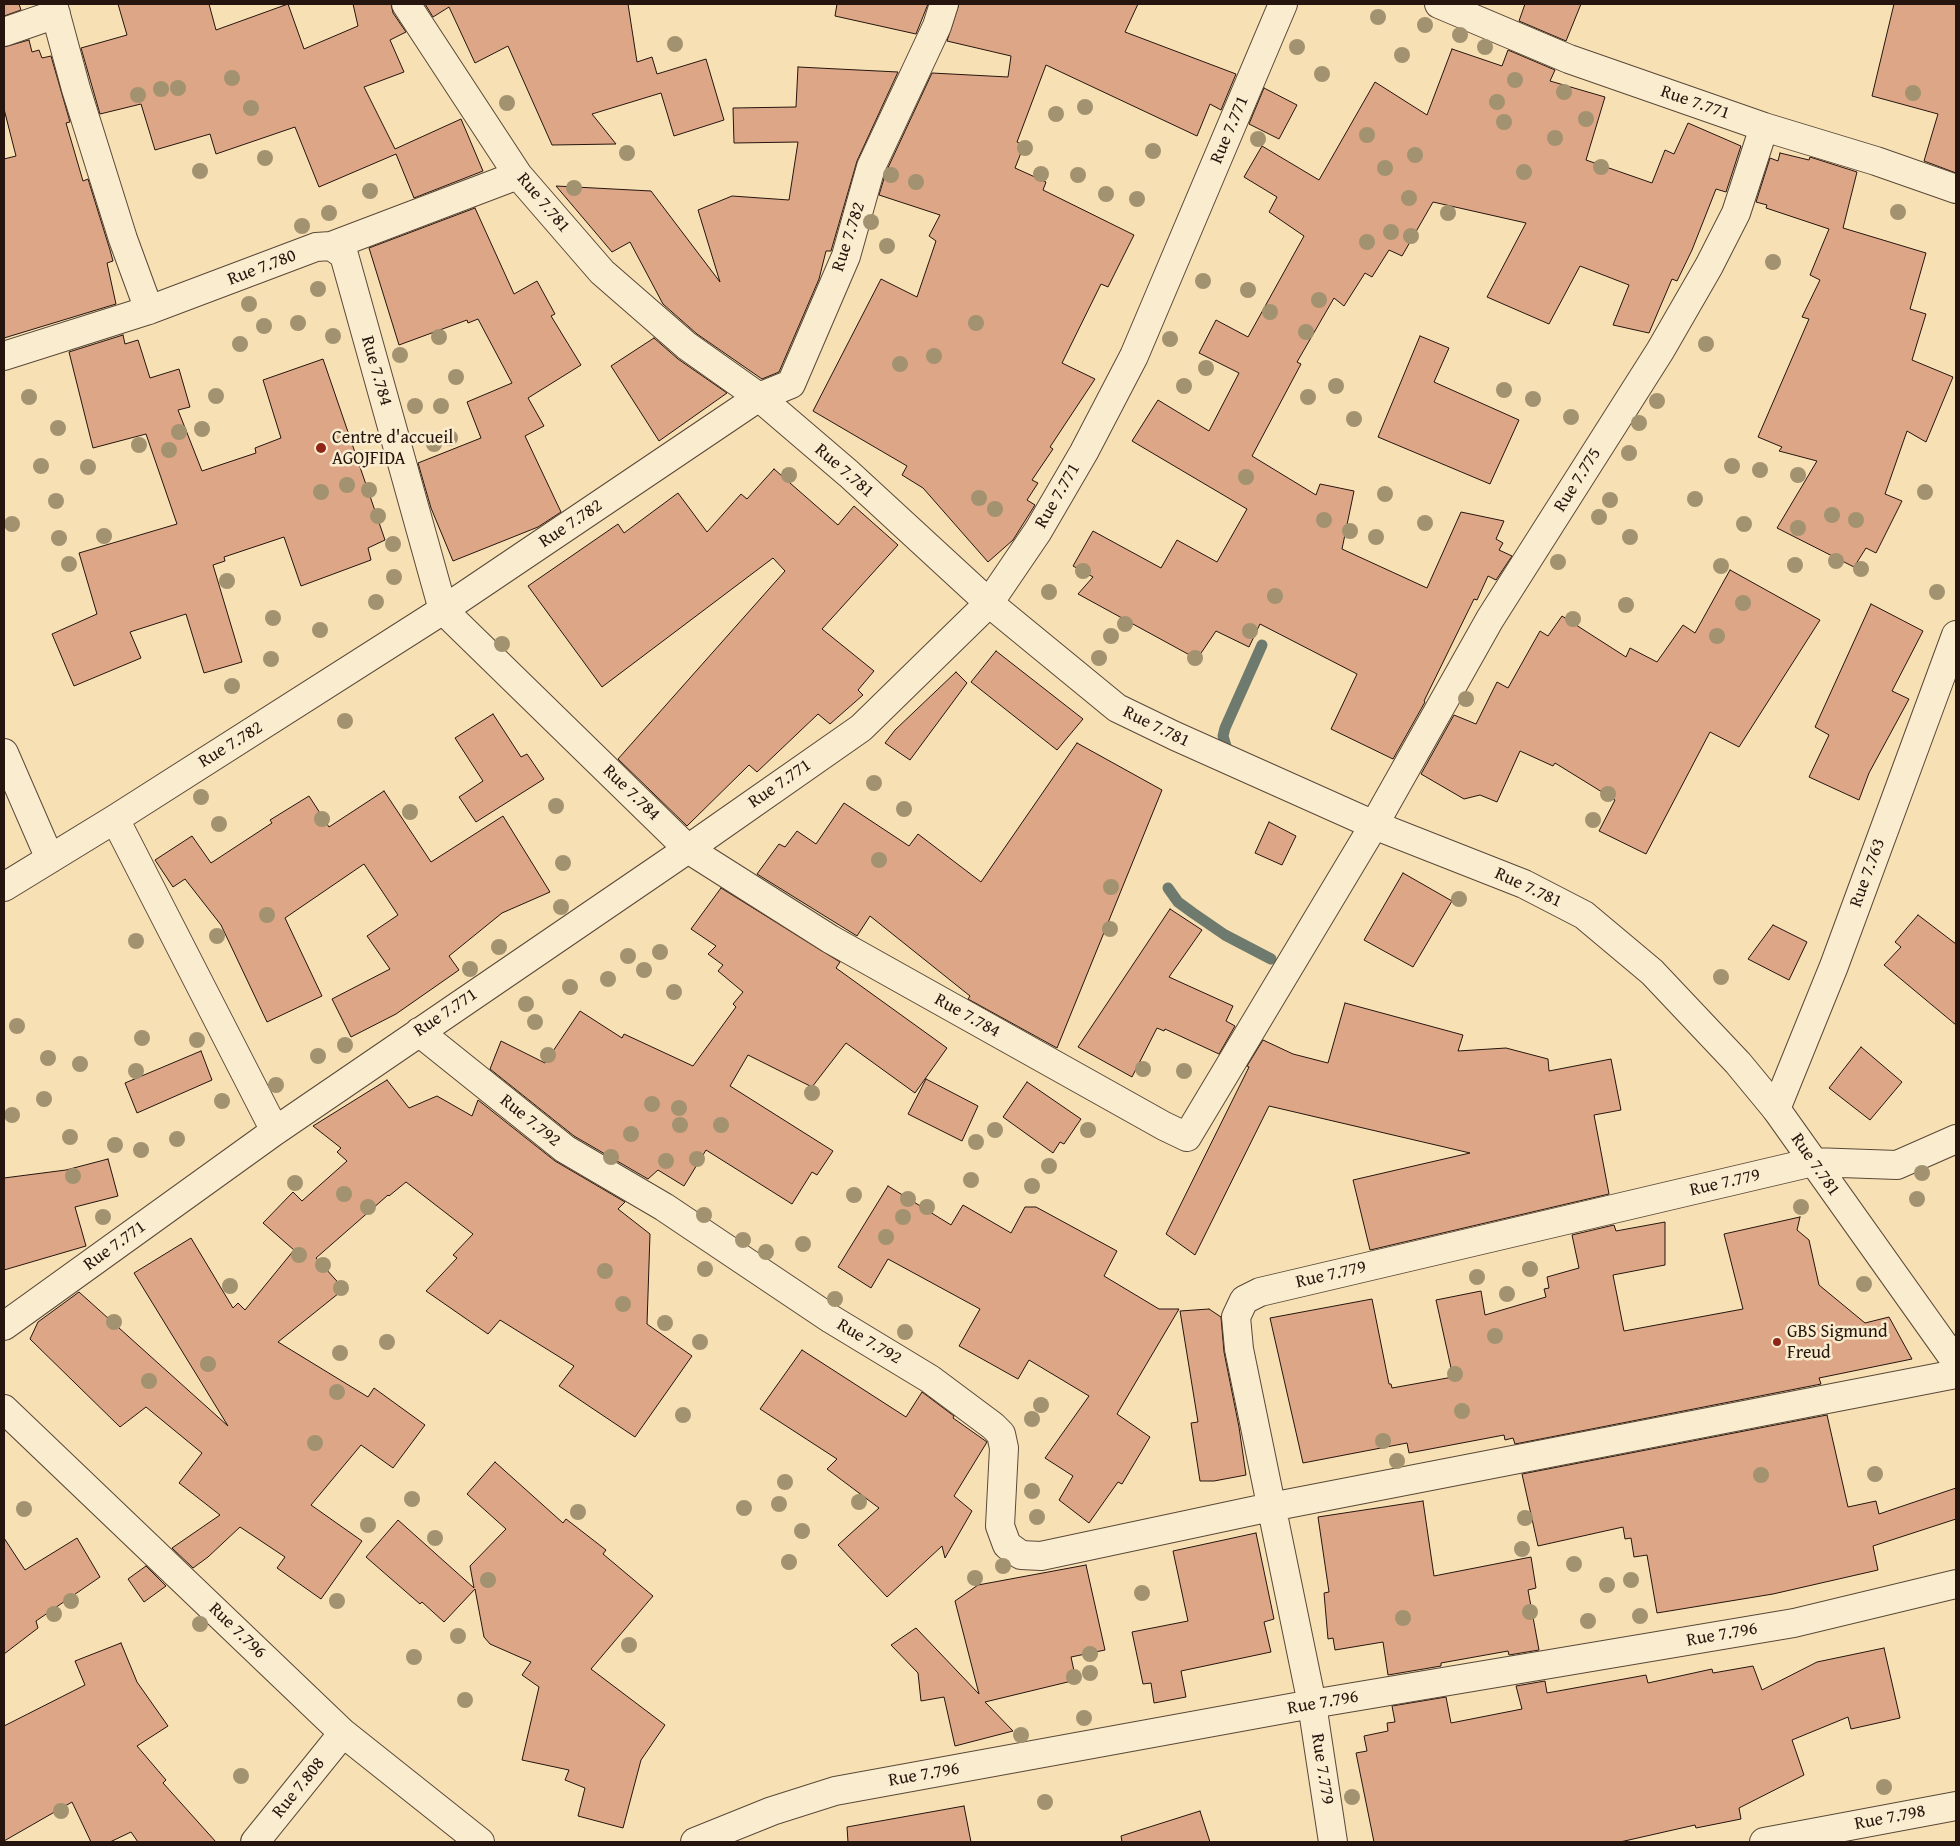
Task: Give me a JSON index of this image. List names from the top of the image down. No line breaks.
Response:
{"streets":{"street":["Rue 7.771","Rue 7.781","Rue 7.782","Rue 7.780","Rue 7.784","Rue 7.775","Rue 7.763","Rue 7.792","Rue 7.779","Rue 7.796","Rue 7.808","Rue 7.798"]},"crossings":[["Rue 7.771","Rue 7.781"],["Rue 7.771","Rue 7.784"],["Rue 7.771","Rue 7.775"],["Rue 7.771","Rue 7.792"],["Rue 7.781","Rue 7.782"],["Rue 7.781","Rue 7.780"],["Rue 7.781","Rue 7.775"],["Rue 7.781","Rue 7.763"],["Rue 7.781","Rue 7.779"],["Rue 7.782","Rue 7.784"],["Rue 7.780","Rue 7.784"],["Rue 7.784","Rue 7.775"],["Rue 7.792","Rue 7.779"],["Rue 7.779","Rue 7.796"],["Rue 7.796","Rue 7.808"]],"places":["Centre d'accueil AGOJFIDA","GBS Sigmund Freud"]}
